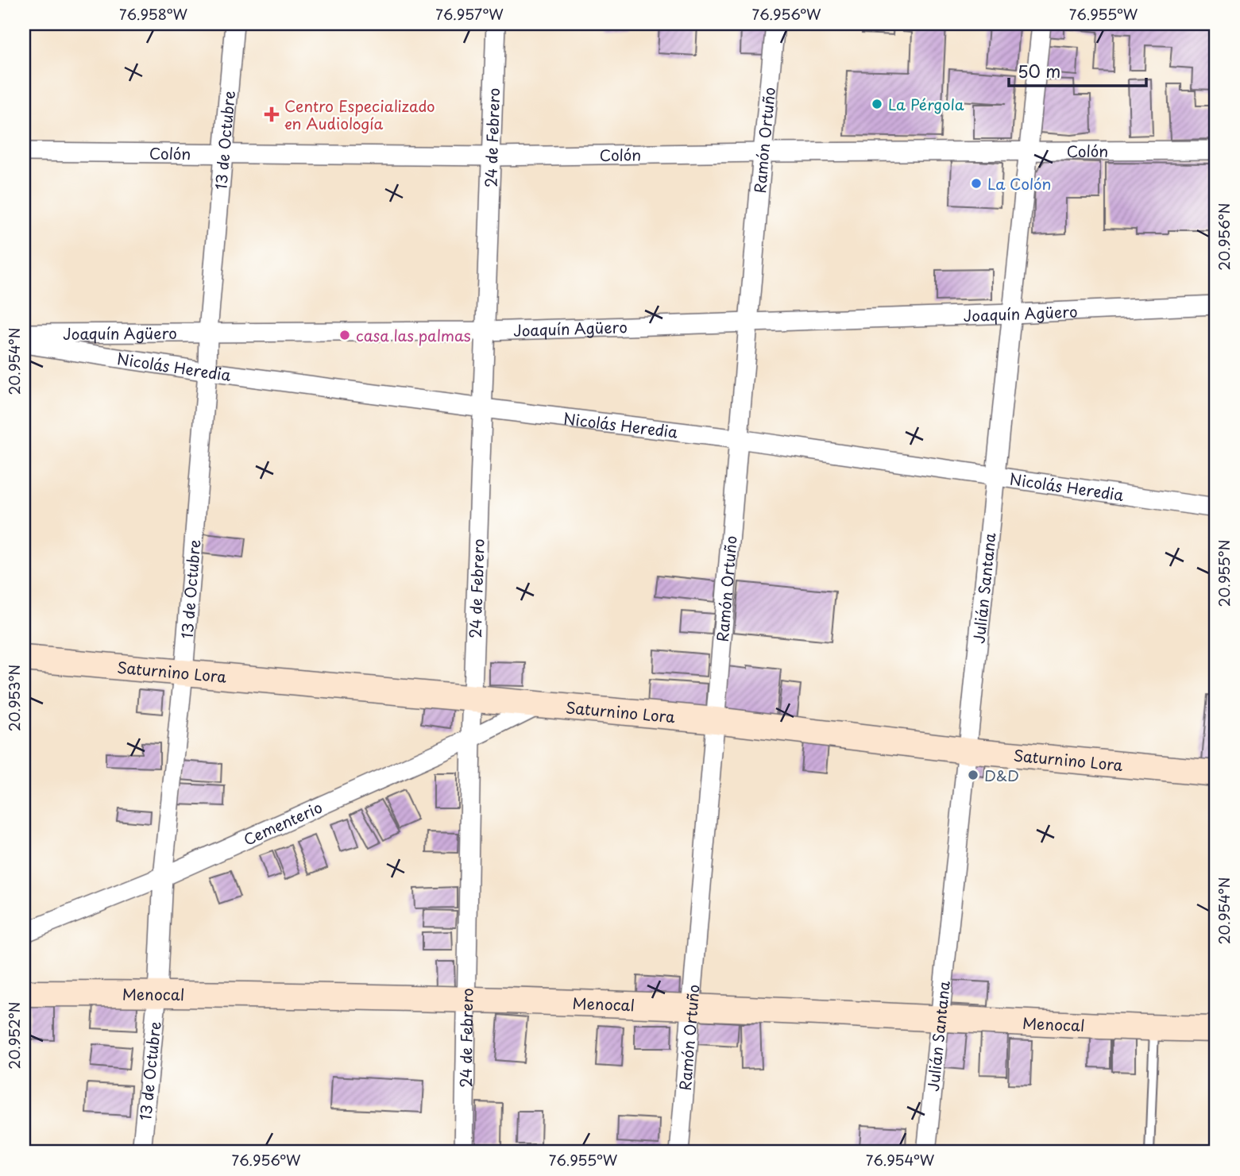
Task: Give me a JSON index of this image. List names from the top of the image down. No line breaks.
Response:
{"streets":{"street":["24 de Febrero","13 de Octubre","Ramón Ortuño","Colón","Joaquín Agüero","Nicolás Heredia","Julián Santana","Saturnino Lora","Cementerio","Menocal"]},"crossings":[["24 de Febrero","Colón"],["24 de Febrero","Joaquín Agüero"],["24 de Febrero","Nicolás Heredia"],["24 de Febrero","Saturnino Lora"],["24 de Febrero","Cementerio"],["24 de Febrero","Menocal"],["13 de Octubre","Colón"],["13 de Octubre","Joaquín Agüero"],["13 de Octubre","Nicolás Heredia"],["13 de Octubre","Saturnino Lora"],["13 de Octubre","Cementerio"],["13 de Octubre","Menocal"],["Ramón Ortuño","Colón"],["Ramón Ortuño","Joaquín Agüero"],["Ramón Ortuño","Nicolás Heredia"],["Ramón Ortuño","Saturnino Lora"],["Ramón Ortuño","Menocal"],["Colón","Julián Santana"],["Joaquín Agüero","Julián Santana"],["Nicolás Heredia","Julián Santana"],["Julián Santana","Saturnino Lora"],["Julián Santana","Menocal"],["Saturnino Lora","Cementerio"]],"places":{"other":["La Pérgola","La Colón","casa las palmas","D&D"],"health":["Centro Especializado en Audiología"]},"scale_bar":"50 m","coordinates":["76.958°W","76.957°W","76.956°W","76.955°W","20.956°N","20.954°N","20.955°N","20.953°N","20.952°N","76.954°W"]}
